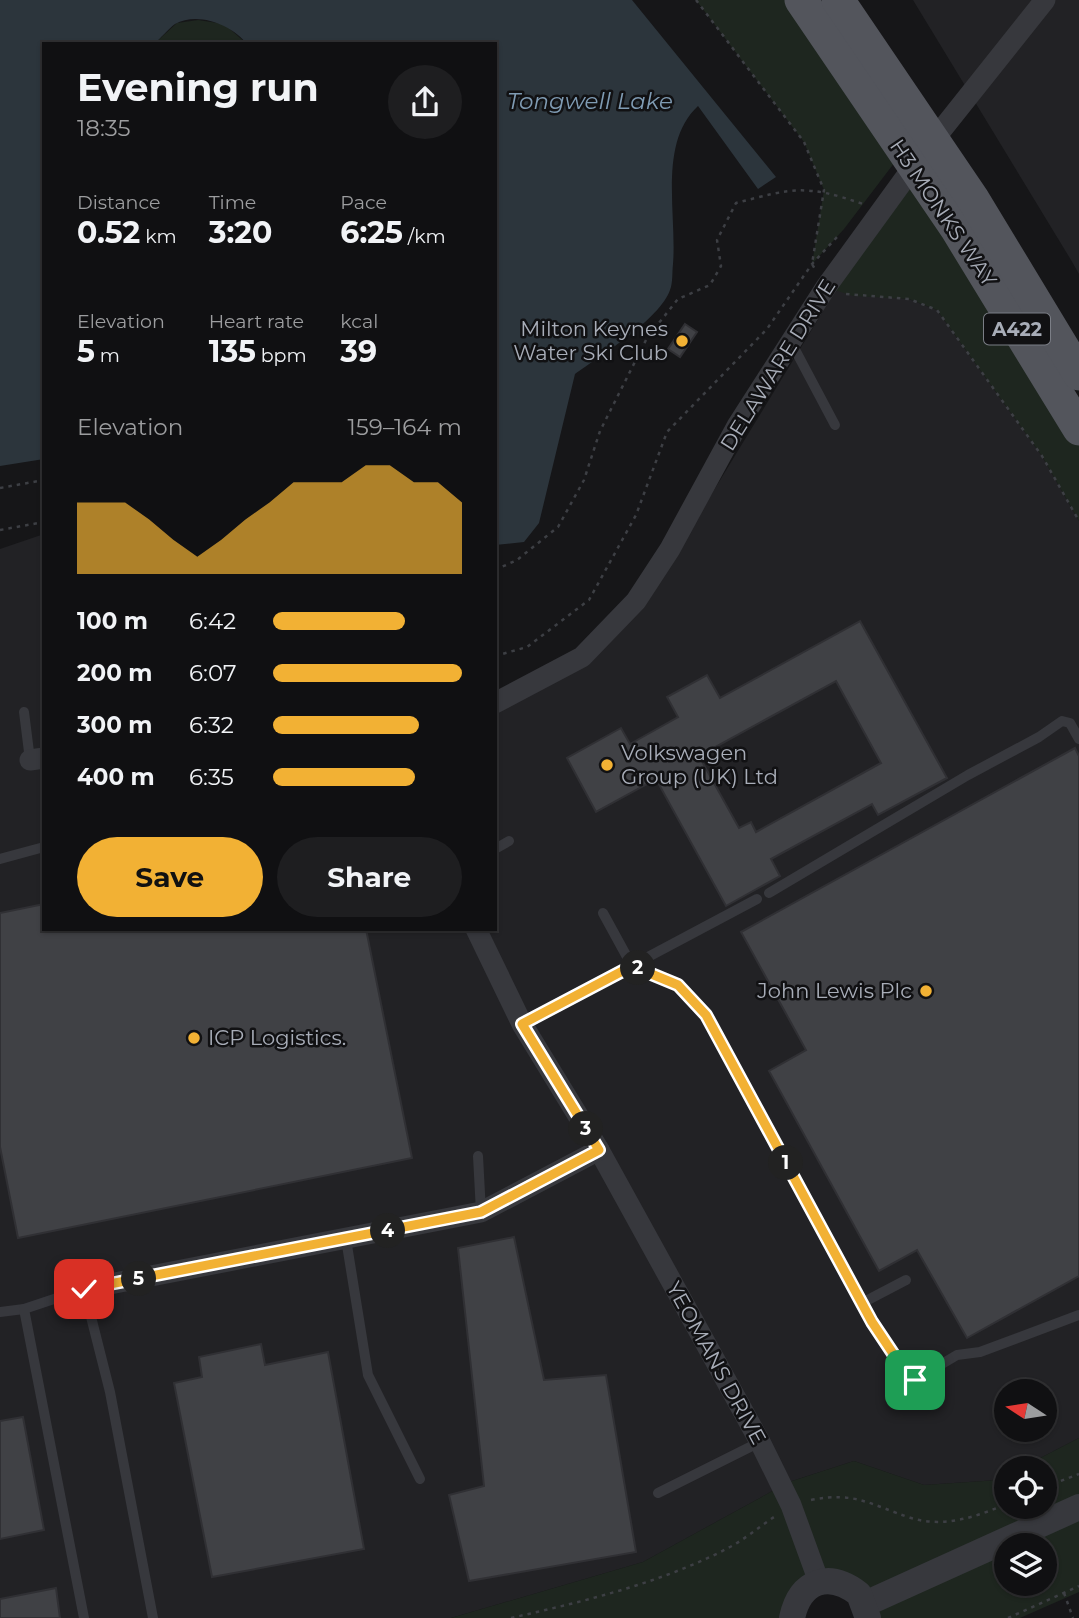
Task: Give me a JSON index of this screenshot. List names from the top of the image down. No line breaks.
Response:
{"streets":{"main road":["H3 MONKS WAY","A422"],"street":["DELAWARE DRIVE","YEOMANS DRIVE"]},"water":["Tongwell Lake"],"places":["Milton Keynes Water Ski Club","Volkswagen Group (UK) Ltd","John Lewis Plc","ICP Logistics."],"north":"left","page":{"heading":["Evening run","18:35"],"stats":[["Distance","0.52 km"],["Time","3:20"],["Pace","6:25 /km"],["Elevation","5 m"],["Heart rate","135 bpm"],["kcal","39"]],"chart":["Elevation","159–164 m"],"list":[{"name":"100 m","note":"6:42"},{"name":"200 m","note":"6:07"},{"name":"300 m","note":"6:32"},{"name":"400 m","note":"6:35"}],"buttons":["Save","Share"],"pins":["2","3","1","4","5"]}}
